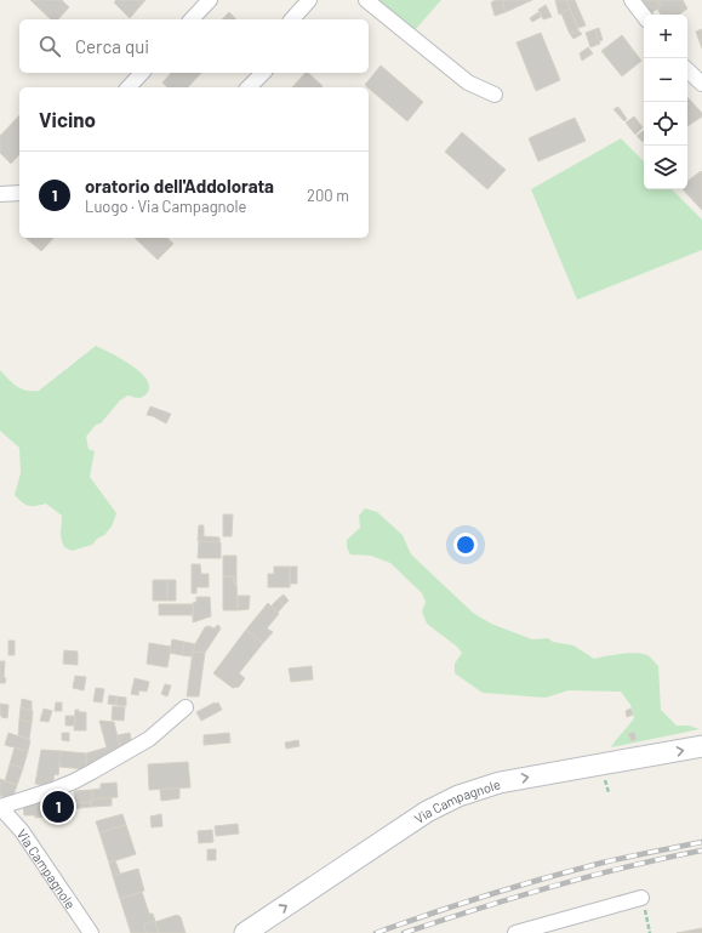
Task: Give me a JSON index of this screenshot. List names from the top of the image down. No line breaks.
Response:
{"streets":{"street":["Via Campagnole"]},"one_way":["Via Campagnole"],"page":{"map_buttons":["+","−"],"search":"Cerca qui","heading":"Vicino","list":[{"mark":"1","name":"oratorio dell'Addolorata","note":"Luogo · Via Campagnole","value":"200 m"}],"pins":"1"}}
